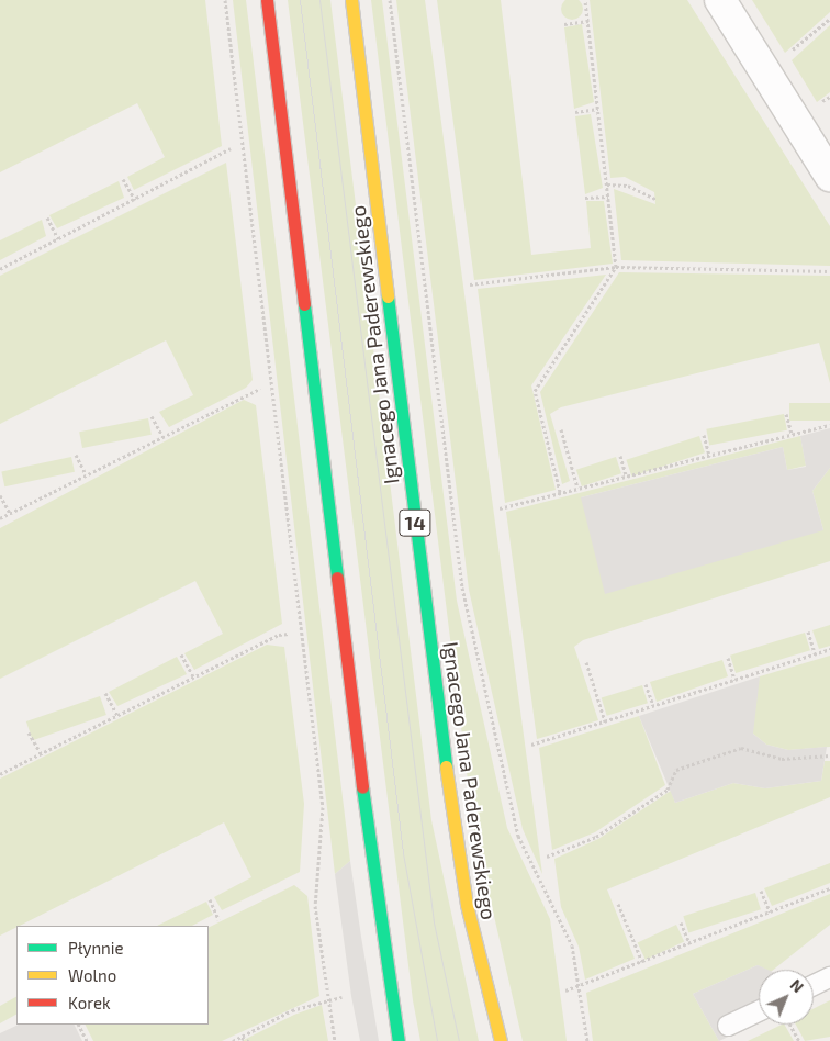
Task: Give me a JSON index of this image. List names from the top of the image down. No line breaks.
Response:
{"streets":{"main road":["Ignacego Jana Paderewskiego","14"]},"legend":["Płynnie","Wolno","Korek"],"north":"top right"}
